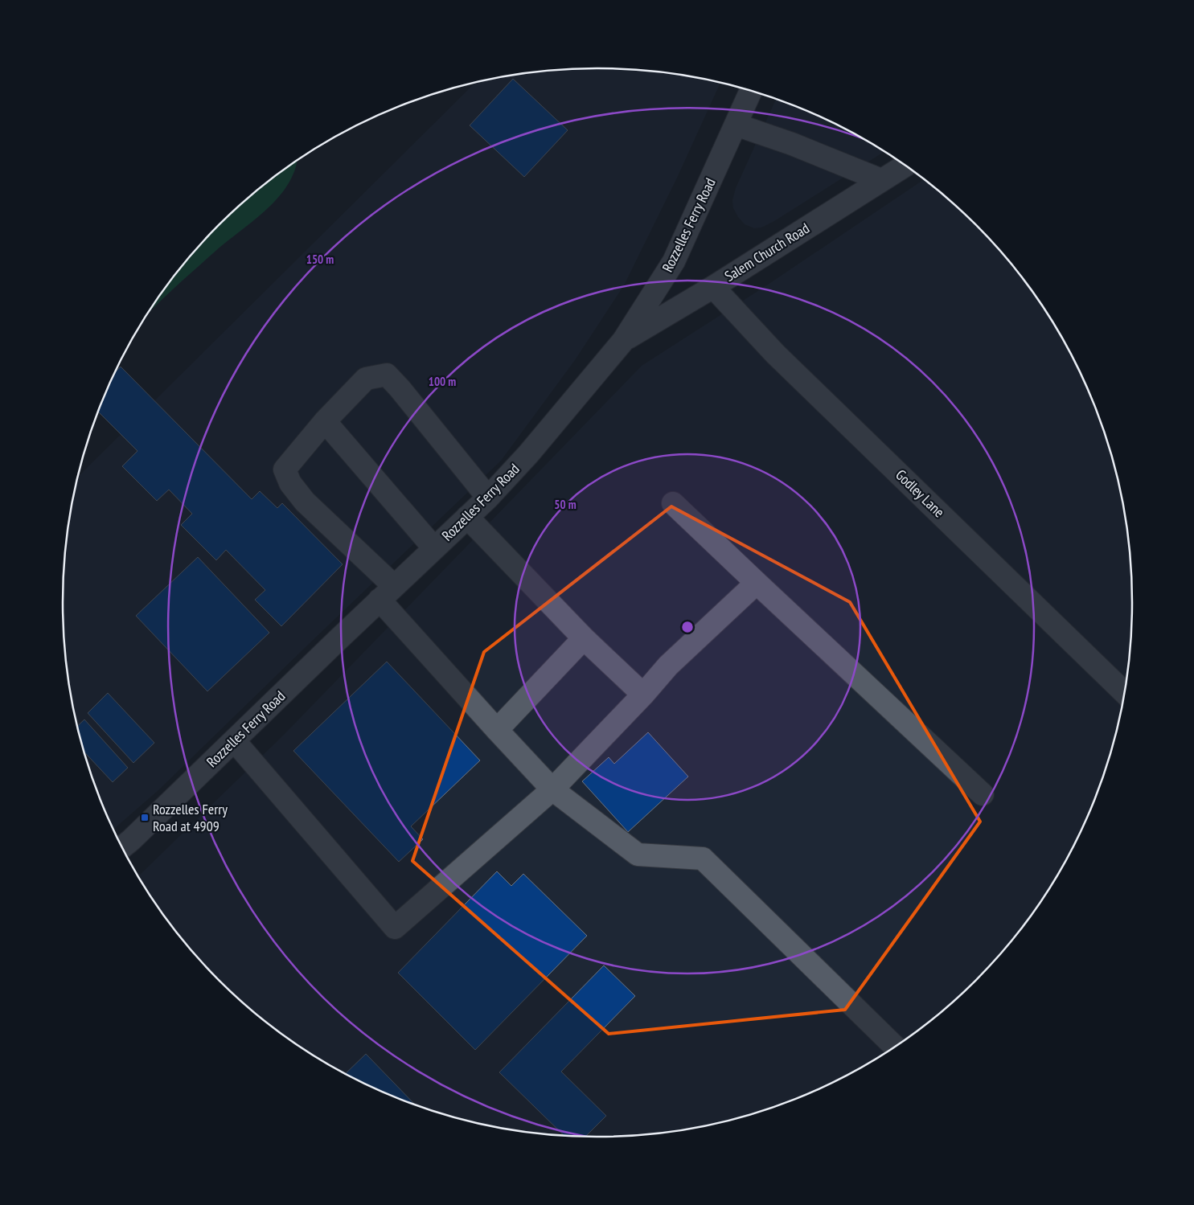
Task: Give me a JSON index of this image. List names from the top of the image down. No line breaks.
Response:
{"streets":{"street":["Rozzelles Ferry Road","Salem Church Road","Godley Lane"]},"crossings":[["Rozzelles Ferry Road","Salem Church Road"],["Salem Church Road","Godley Lane"]],"places":{"transit":["Rozzelles Ferry Road at 4909"]},"rings":["150 m","100 m","50 m"]}
